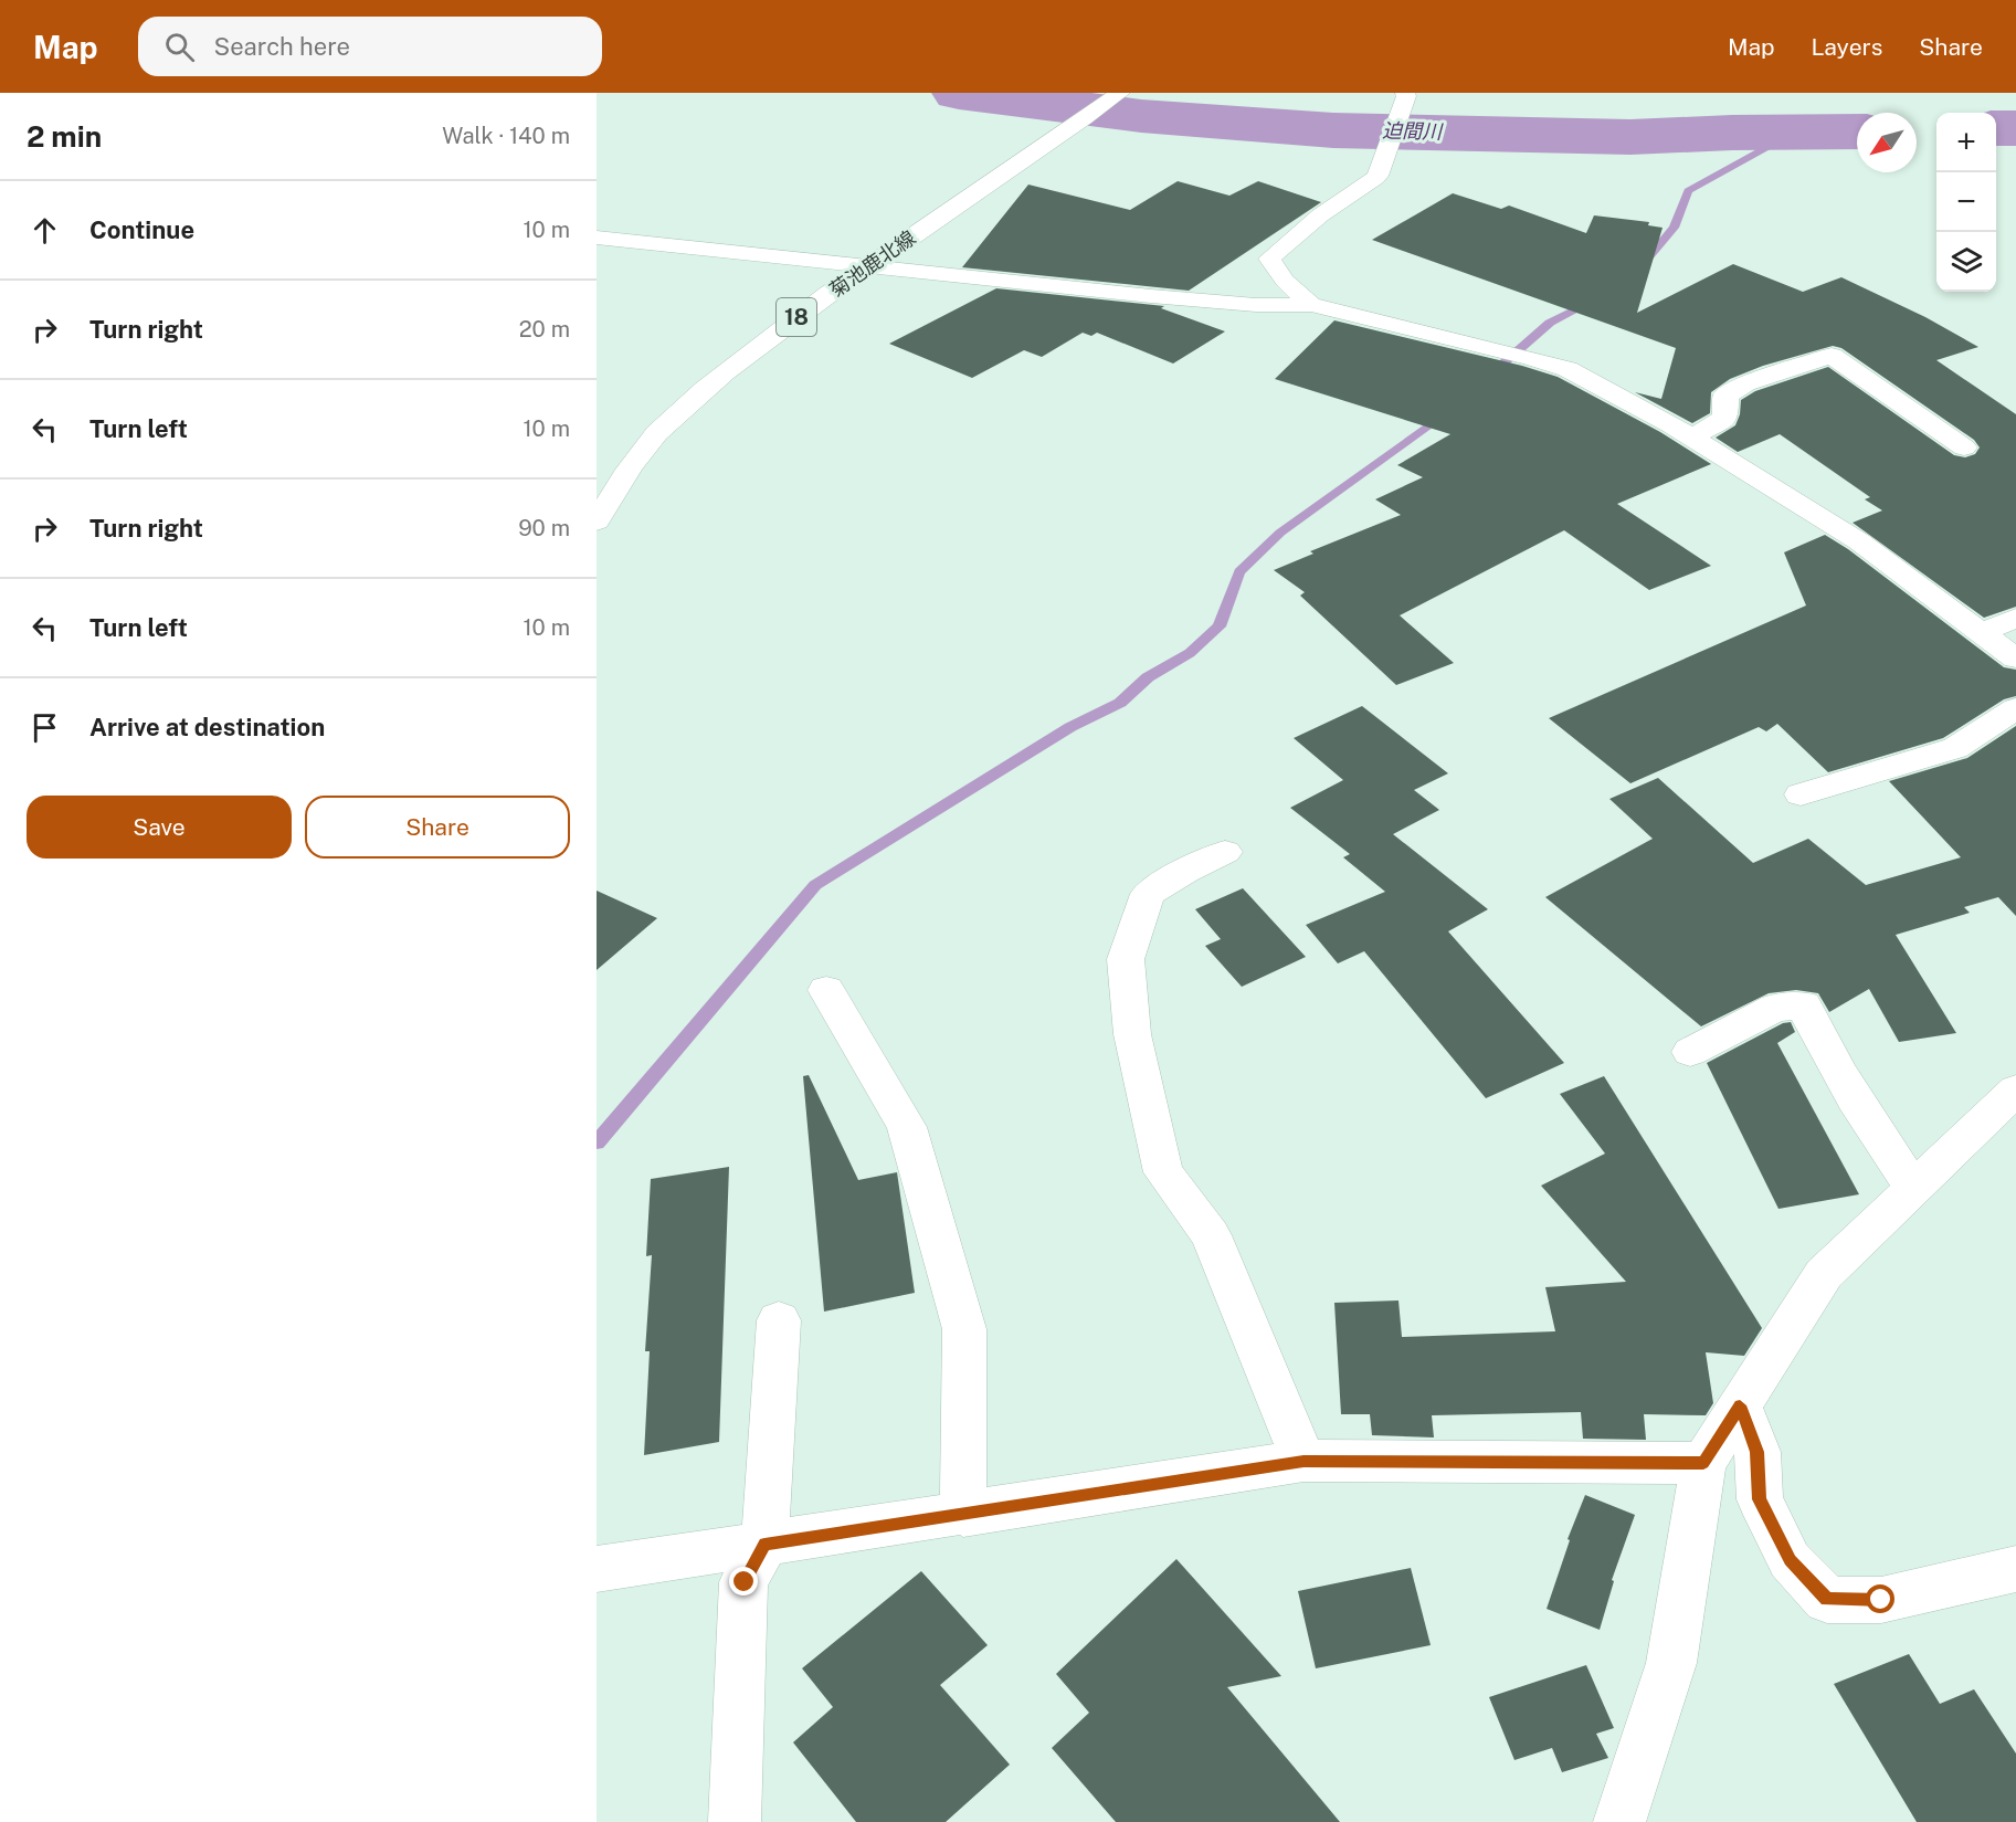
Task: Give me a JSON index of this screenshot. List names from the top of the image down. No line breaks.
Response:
{"streets":{"street":["菊池鹿北線","18"]},"water":["迫間川"],"north":"bottom left","page":{"header":"Map","search":"Search here","nav":["Map","Layers","Share"],"heading":["2 min","Walk · 140 m"],"map_buttons":["+","−"],"list":[["Continue","10 m"],["Turn right","20 m"],["Turn left","10 m"],["Turn right","90 m"],["Turn left","10 m"],"Arrive at destination"],"buttons":["Save","Share"]}}
